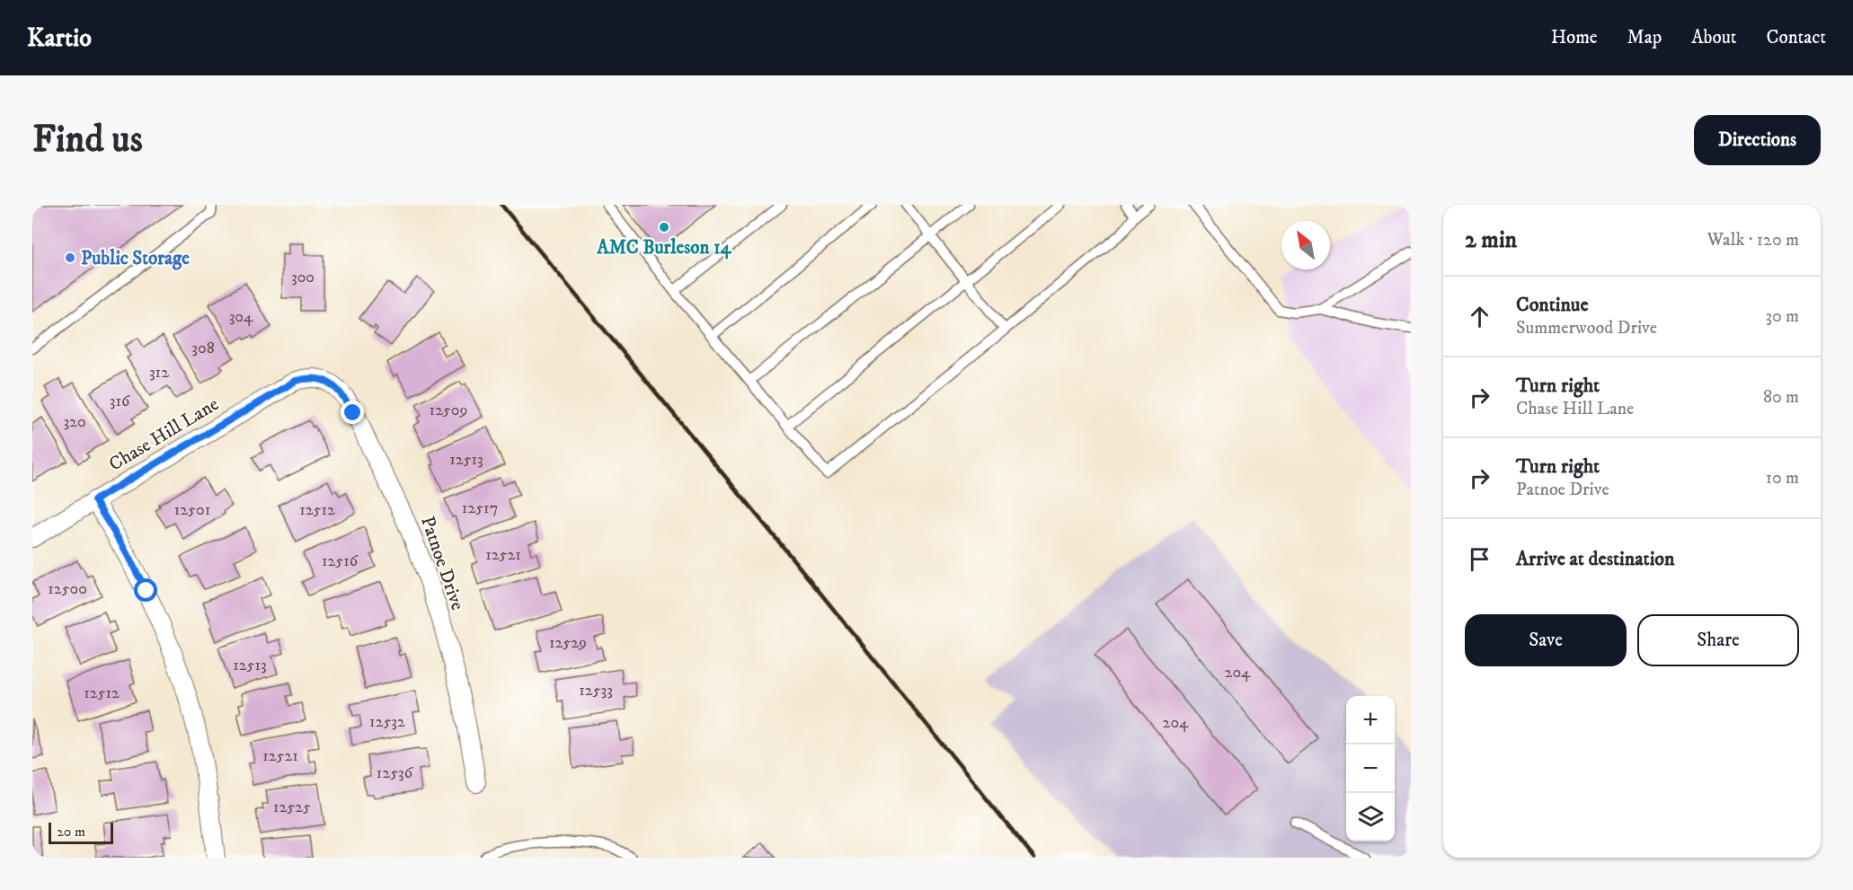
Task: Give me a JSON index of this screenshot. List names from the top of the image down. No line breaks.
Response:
{"streets":{"street":["Chase Hill Lane","Patnoe Drive"]},"crossings":[["Chase Hill Lane","Patnoe Drive"]],"places":["AMC Burleson 14","Public Storage"],"house_numbers":["300","304","308","312","316","12509","320","12513","12517","12501","12512","12521","12516","12500","12529","12513","204","12533","12512","12532","204","12521","12536","12525"],"scale_bar":"20 m","north":"top left","page":{"header":"Kartio","nav":["Home","Map","About","Contact"],"buttons":["Directions",["Save","Share"]],"title":"Find us","heading":["2 min","Walk · 120 m"],"list":[["Continue","Summerwood Drive","30 m"],["Turn right","Chase Hill Lane","80 m"],["Turn right","Patnoe Drive","10 m"],"Arrive at destination"],"map_buttons":["+","−"],"scale":"20 m"}}
